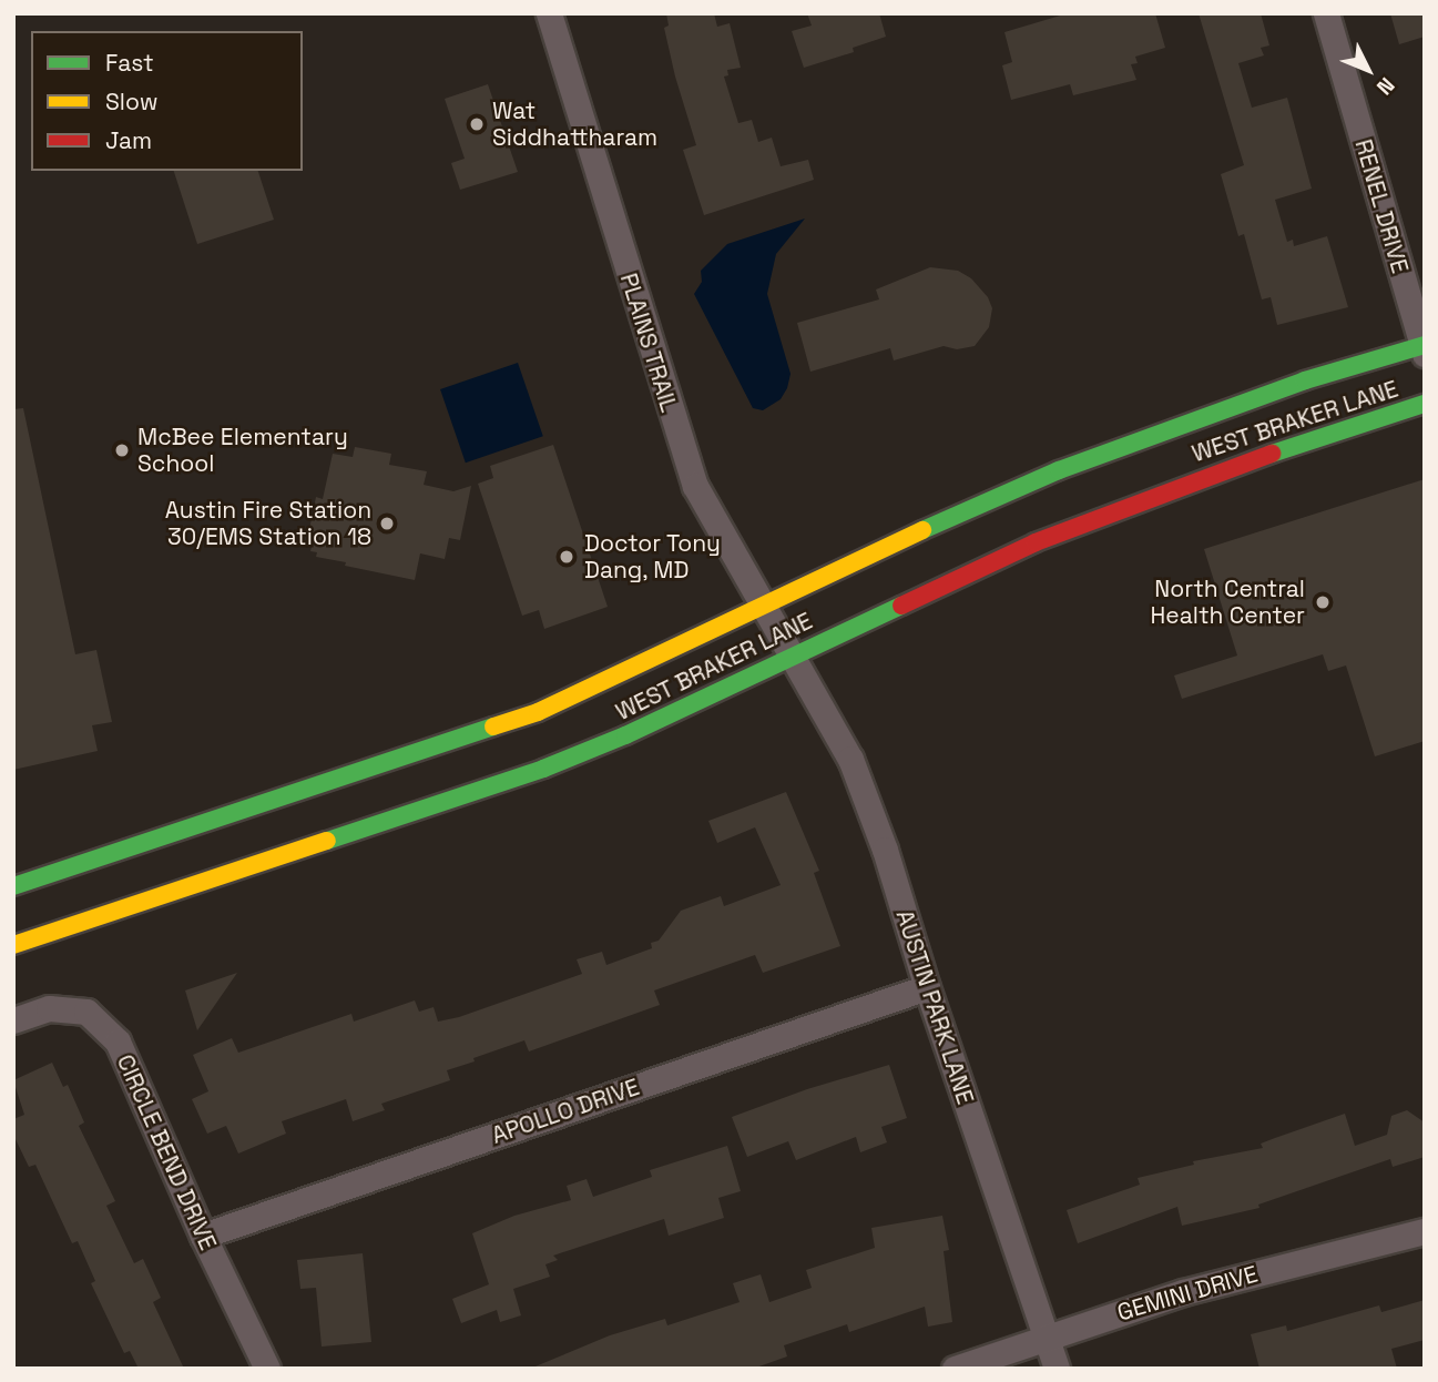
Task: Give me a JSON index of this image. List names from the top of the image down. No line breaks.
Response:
{"streets":{"main road":["WEST BRAKER LANE"],"street":["RENEL DRIVE","PLAINS TRAIL","AUSTIN PARK LANE","APOLLO DRIVE","CIRCLE BEND DRIVE","GEMINI DRIVE"]},"crossings":[["RENEL DRIVE","WEST BRAKER LANE"],["PLAINS TRAIL","WEST BRAKER LANE"],["PLAINS TRAIL","AUSTIN PARK LANE"],["WEST BRAKER LANE","AUSTIN PARK LANE"],["AUSTIN PARK LANE","APOLLO DRIVE"],["AUSTIN PARK LANE","GEMINI DRIVE"],["APOLLO DRIVE","CIRCLE BEND DRIVE"]],"places":["Wat Siddhattharam","McBee Elementary School","Austin Fire Station 30/EMS Station 18","Doctor Tony Dang, MD","North Central Health Center"],"legend":["Fast","Slow","Jam"],"north":"bottom right"}
